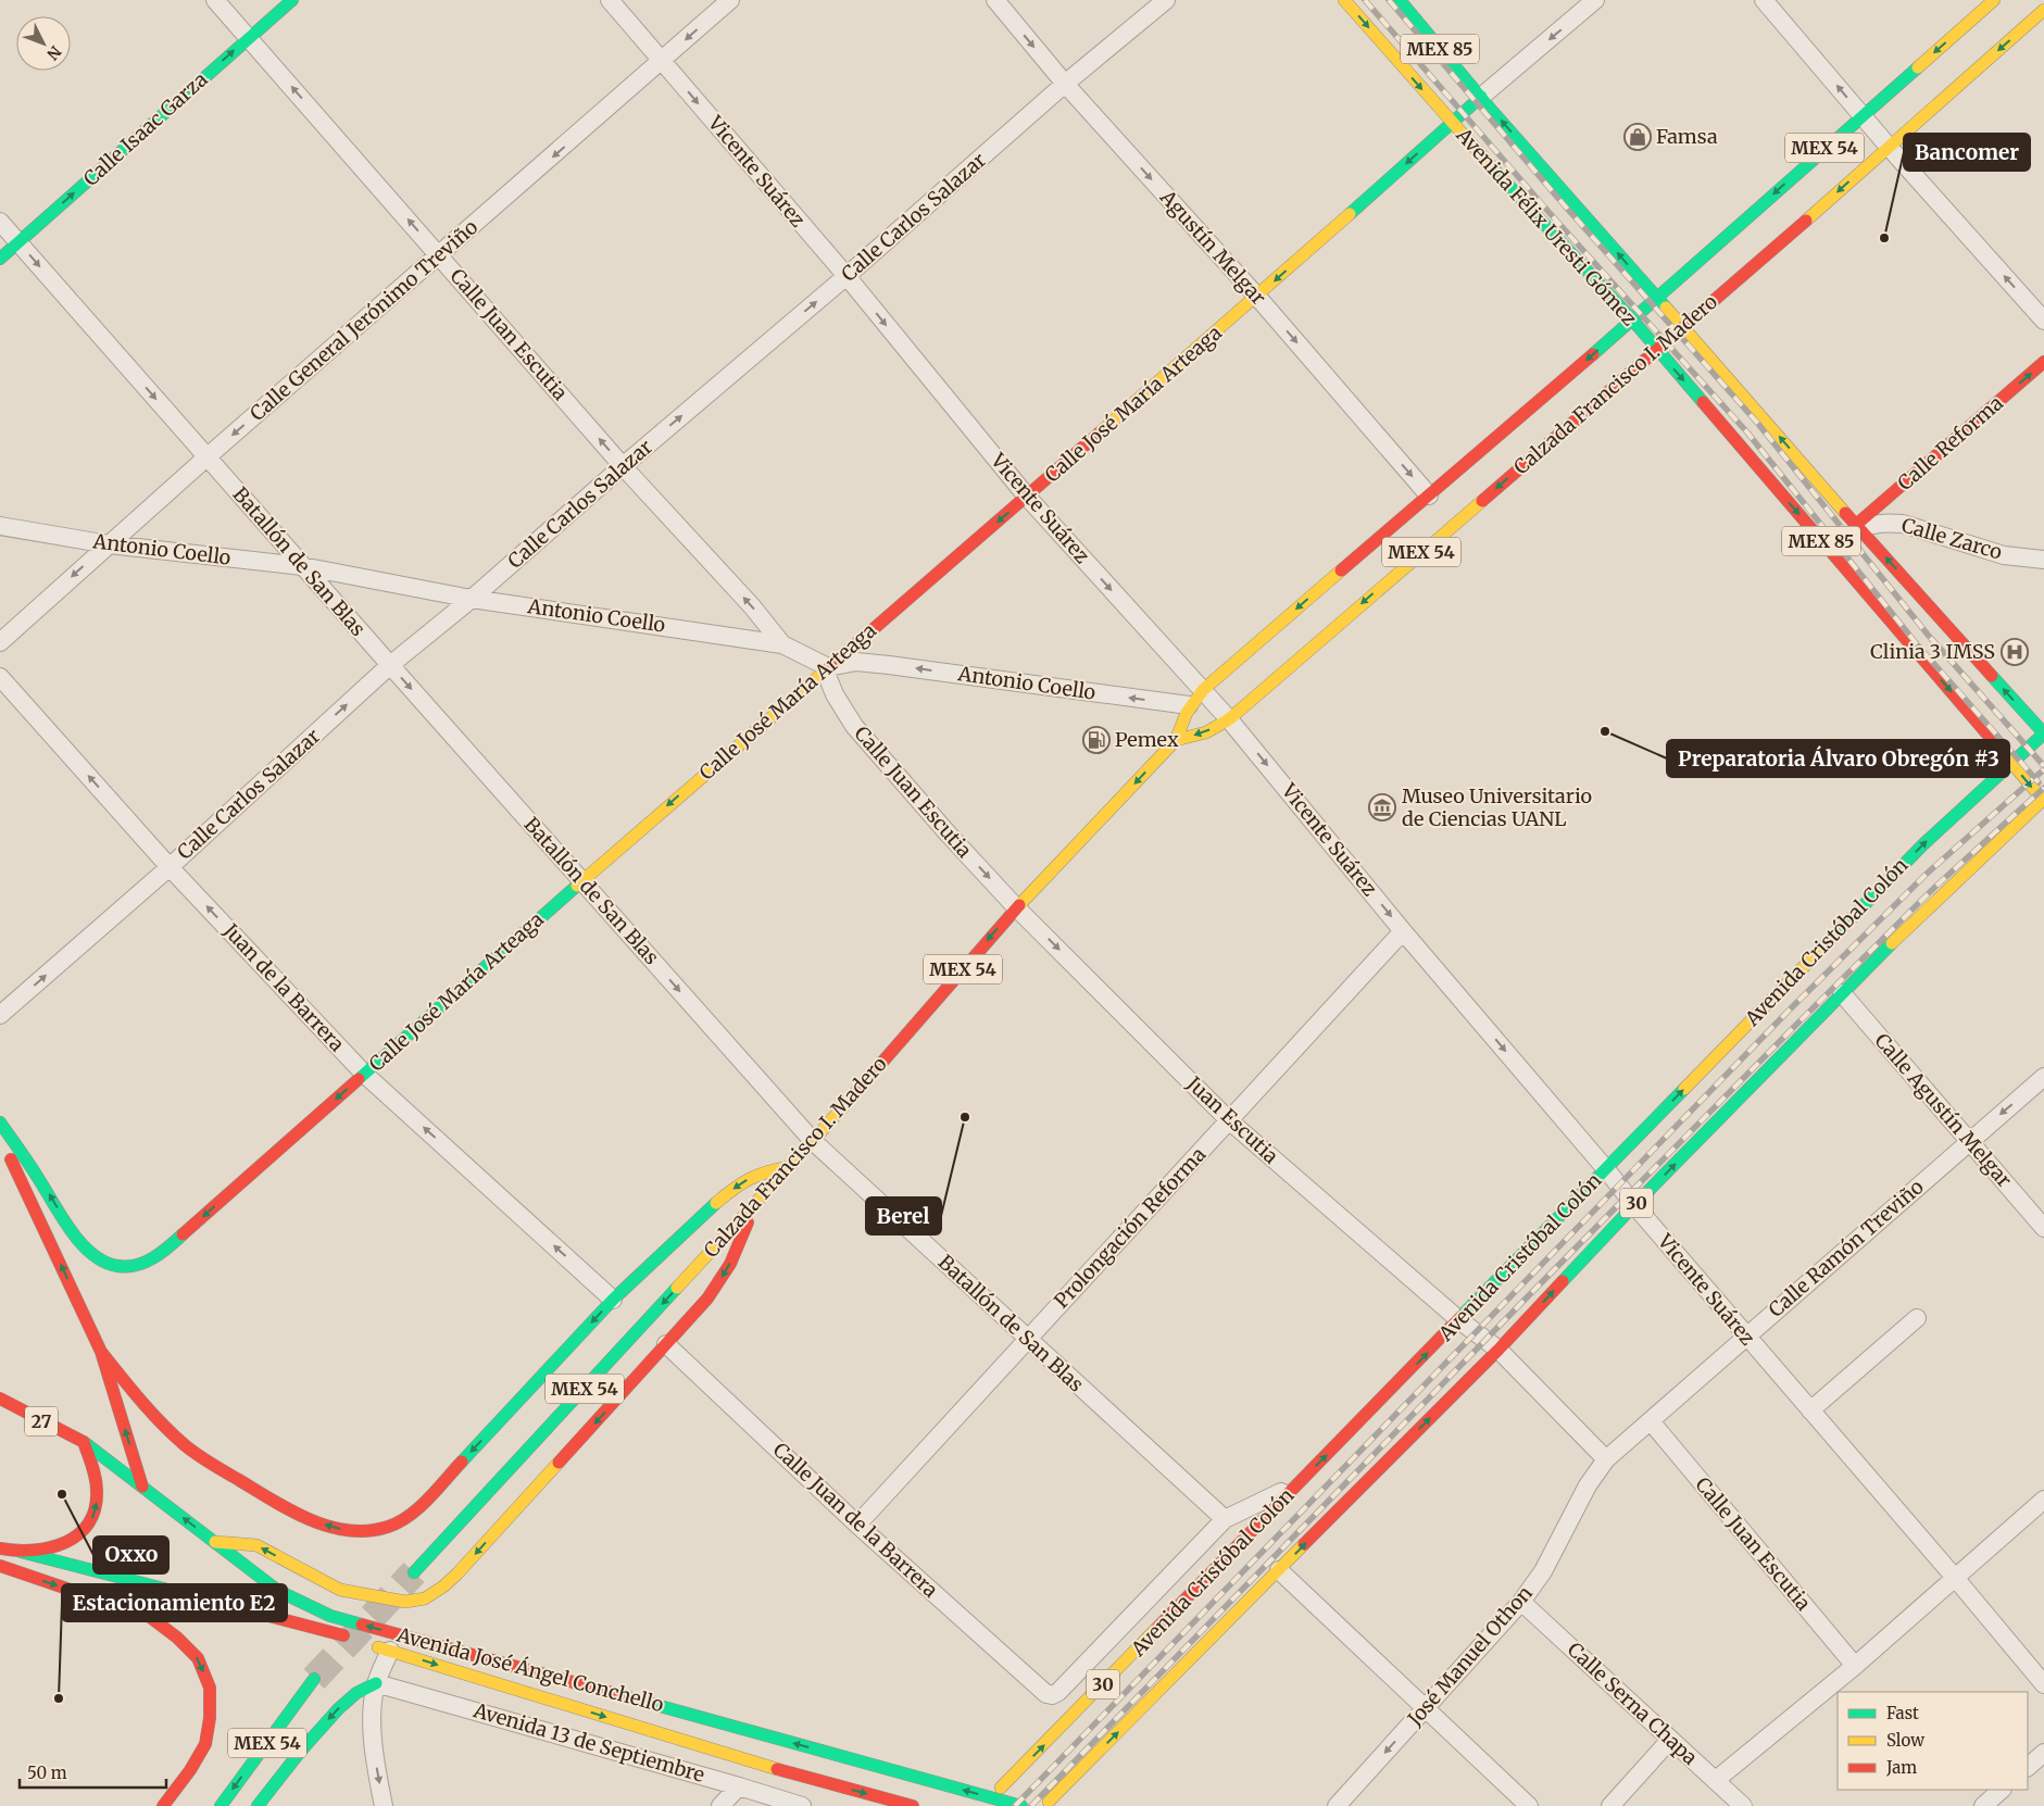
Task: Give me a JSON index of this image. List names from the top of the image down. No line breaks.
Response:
{"streets":{"main road":["MEX 85","Calle Isaac Garza","MEX 54","Avenida Félix Uresti Gómez","Calzada Francisco I. Madero","Calle José María Arteaga","Calle Reforma","Avenida Cristóbal Colón","30","27","Avenida José Ángel Conchello"],"street":["Vicente Suárez","Calle Carlos Salazar","Agustín Melgar","Calle General Jerónimo Treviño","Calle Juan Escutia","Calle Zarco","Antonio Coello","Batallón de San Blas","Juan de la Barrera","Calle Agustín Melgar","Juan Escutia","Prolongación Reforma","Calle Ramón Treviño","Calle Juan de la Barrera","José Manuel Othon","Calle Serna Chapa","Avenida 13 de Septiembre"]},"crossings":[["Calle Isaac Garza","Calle Juan Escutia"],["Calle Isaac Garza","Batallón de San Blas"],["Vicente Suárez","Calle Carlos Salazar"],["Vicente Suárez","Calle General Jerónimo Treviño"],["Vicente Suárez","Calzada Francisco I. Madero"],["Vicente Suárez","Calle José María Arteaga"],["Vicente Suárez","Avenida Cristóbal Colón"],["Vicente Suárez","30"],["Vicente Suárez","Prolongación Reforma"],["Vicente Suárez","Calle Ramón Treviño"],["Calle Carlos Salazar","Agustín Melgar"],["Calle Carlos Salazar","Calle Juan Escutia"],["Calle Carlos Salazar","Antonio Coello"],["Calle Carlos Salazar","Batallón de San Blas"],["Calle Carlos Salazar","Juan de la Barrera"],["Avenida Félix Uresti Gómez","Calzada Francisco I. Madero"],["Avenida Félix Uresti Gómez","Calle José María Arteaga"],["Avenida Félix Uresti Gómez","Calle Reforma"],["Avenida Félix Uresti Gómez","Calle Zarco"],["Avenida Félix Uresti Gómez","Avenida Cristóbal Colón"],["Avenida Félix Uresti Gómez","30"],["Agustín Melgar","Calzada Francisco I. Madero"],["Agustín Melgar","Calle José María Arteaga"],["Calle General Jerónimo Treviño","Calle Juan Escutia"],["Calle General Jerónimo Treviño","Antonio Coello"],["Calle General Jerónimo Treviño","Batallón de San Blas"],["Calle Juan Escutia","Calzada Francisco I. Madero"],["Calle Juan Escutia","Calle José María Arteaga"],["Calle Juan Escutia","Antonio Coello"],["Calle Juan Escutia","Juan Escutia"],["Calle Juan Escutia","Calle Ramón Treviño"],["Calle Juan Escutia","José Manuel Othon"],["Calzada Francisco I. Madero","Antonio Coello"],["Calzada Francisco I. Madero","Batallón de San Blas"],["Calzada Francisco I. Madero","Juan Escutia"],["Calle José María Arteaga","Antonio Coello"],["Calle José María Arteaga","Batallón de San Blas"],["Calle José María Arteaga","Juan de la Barrera"],["Calle Reforma","Calle Zarco"],["Antonio Coello","Batallón de San Blas"],["Batallón de San Blas","Prolongación Reforma"],["Batallón de San Blas","Calle Juan de la Barrera"],["Avenida Cristóbal Colón","Juan Escutia"],["Calle Agustín Melgar","30"],["Calle Agustín Melgar","Calle Ramón Treviño"],["Juan Escutia","Prolongación Reforma"],["Prolongación Reforma","Calle Juan de la Barrera"],["Calle Ramón Treviño","José Manuel Othon"],["27","Avenida José Ángel Conchello"],["José Manuel Othon","Calle Serna Chapa"]],"one_way":["Calle Isaac Garza","Vicente Suárez","Calle Carlos Salazar","Agustín Melgar","Calle General Jerónimo Treviño","Calzada Francisco I. Madero","Calle José María Arteaga","Calle Reforma","Batallón de San Blas","Juan de la Barrera","Juan Escutia"],"places":{"shop":["Famsa"],"other":["Bancomer","Preparatoria Álvaro Obregón #3","Berel","Oxxo","Estacionamiento E2"],"hospital":["Clinia 3 IMSS"],"fuel station":["Pemex"],"museum":["Museo Universitario de Ciencias UANL"]},"legend":["Fast","Slow","Jam"],"scale_bar":"50 m","north":"bottom right"}
